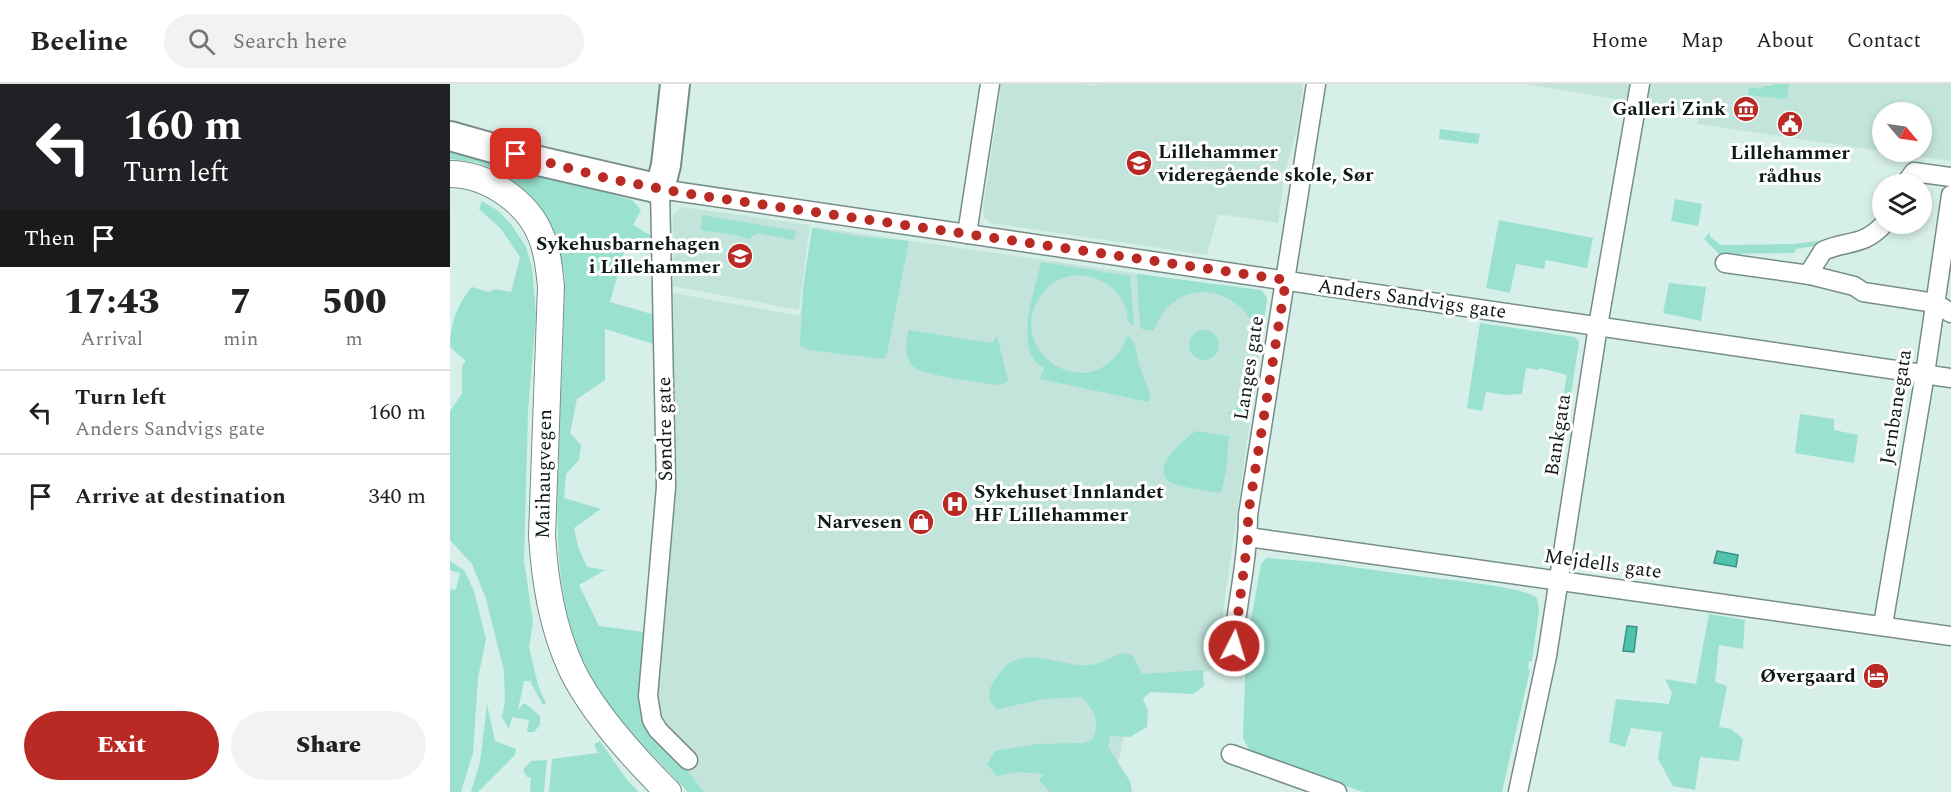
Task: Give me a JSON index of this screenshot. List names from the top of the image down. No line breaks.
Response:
{"streets":{"main road":["Anders Sandvigs gate","Søndre gate"],"street":["Langes gate","Jernbanegata","Bankgata","Maihaugvegen","Mejdells gate"]},"crossings":[["Anders Sandvigs gate","Langes gate"],["Anders Sandvigs gate","Jernbanegata"],["Anders Sandvigs gate","Søndre gate"],["Anders Sandvigs gate","Bankgata"],["Langes gate","Mejdells gate"],["Jernbanegata","Mejdells gate"],["Bankgata","Mejdells gate"]],"places":{"museum":["Galleri Zink"],"public building":["Lillehammer rådhus"],"school or university":["Lillehammer videregående skole, Sør","Sykehusbarnehagen i Lillehammer"],"hospital":["Sykehuset Innlandet HF Lillehammer"],"shop":["Narvesen"],"hotel":["Øvergaard"]},"north":"bottom right","page":{"header":"Beeline","search":"Search here","nav":["Home","Map","About","Contact"],"turn":["160 m","Turn left"],"then":"Then","eta":["17:43","Arrival","7","min","500","m"],"list":[{"name":"Turn left","note":"Anders Sandvigs gate","value":"160 m"},{"name":"Arrive at destination","value":"340 m"}],"buttons":["Exit","Share"]}}
